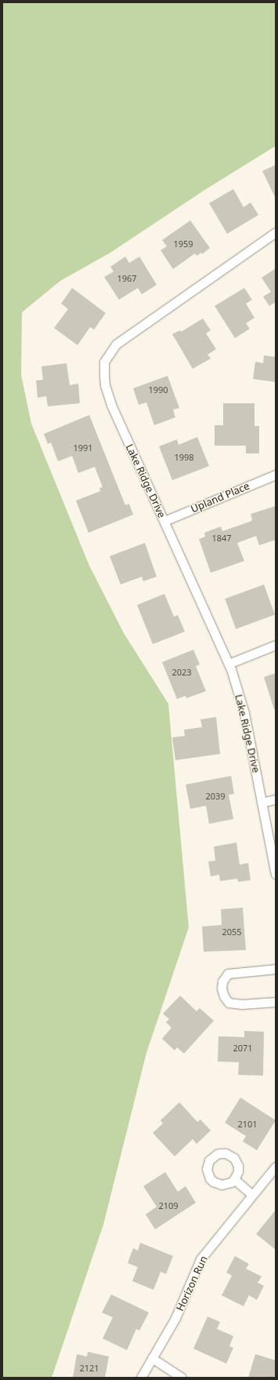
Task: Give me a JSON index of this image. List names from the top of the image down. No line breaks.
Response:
{"streets":{"street":["Lake Ridge Drive","Upland Place","Horizon Run"]},"crossings":[["Lake Ridge Drive","Upland Place"]],"house_numbers":["1959","1967","1990","1991","1998","1847","2023","2039","2055","2071","2101","2109","2121"]}
